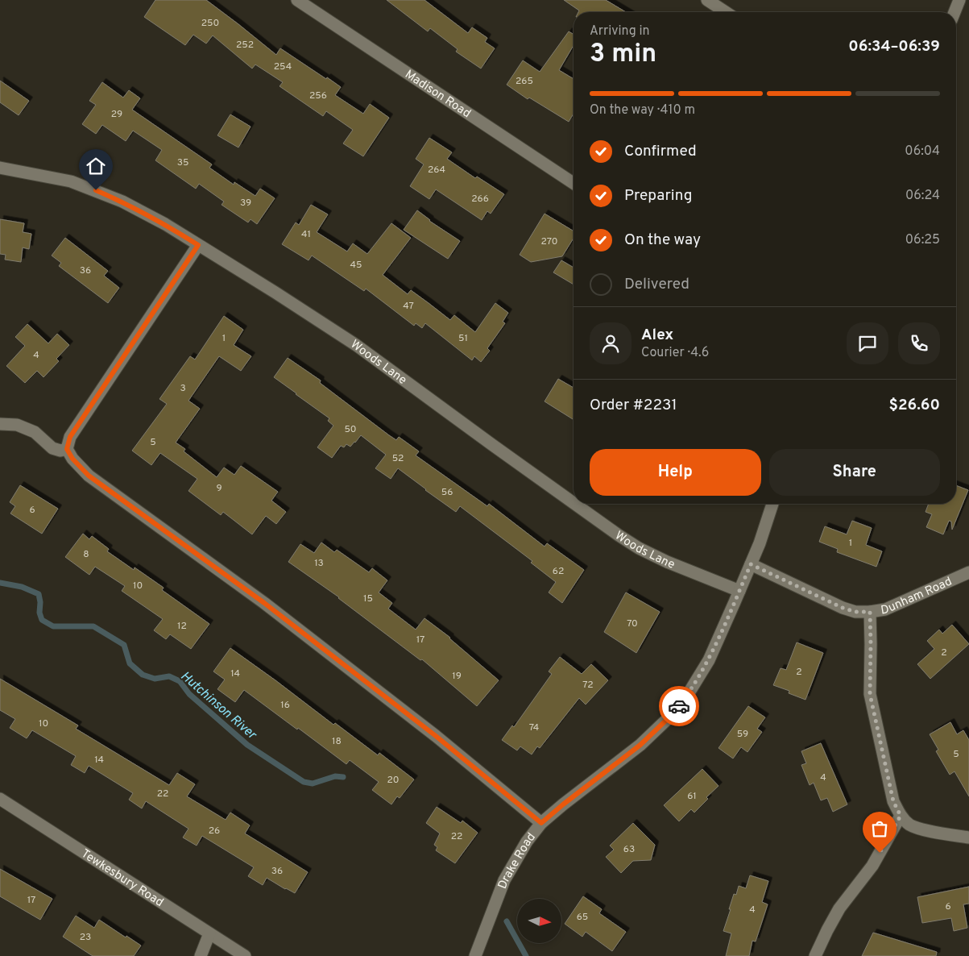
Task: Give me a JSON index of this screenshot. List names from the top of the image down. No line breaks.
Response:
{"streets":{"street":["Madison Road","Woods Lane","Dunham Road","Drake Road","Tewkesbury Road"]},"crossings":[["Woods Lane","Drake Road"],["Dunham Road","Drake Road"]],"water":["Hutchinson River"],"house_numbers":["250","252","254","265","256","29","35","264","266","39","41","270","45","36","47","1","51","4","3","50","5","52","9","56","6","1","8","13","62","10","15","70","12","17","2","2","14","19","72","16","10","74","59","18","5","14","4","20","22","61","26","22","63","36","17","6","4","65","23"],"north":"right","page":{"heading":["3 min","Arriving in","06:34–06:39"],"panel":["Alex","Courier · 4.6","Order #2231","$26.60"],"bar":"On the way · 410 m","list":[["Confirmed","06:04"],["Preparing","06:24"],["On the way","06:25"],"Delivered"],"buttons":["Help","Share"]}}
